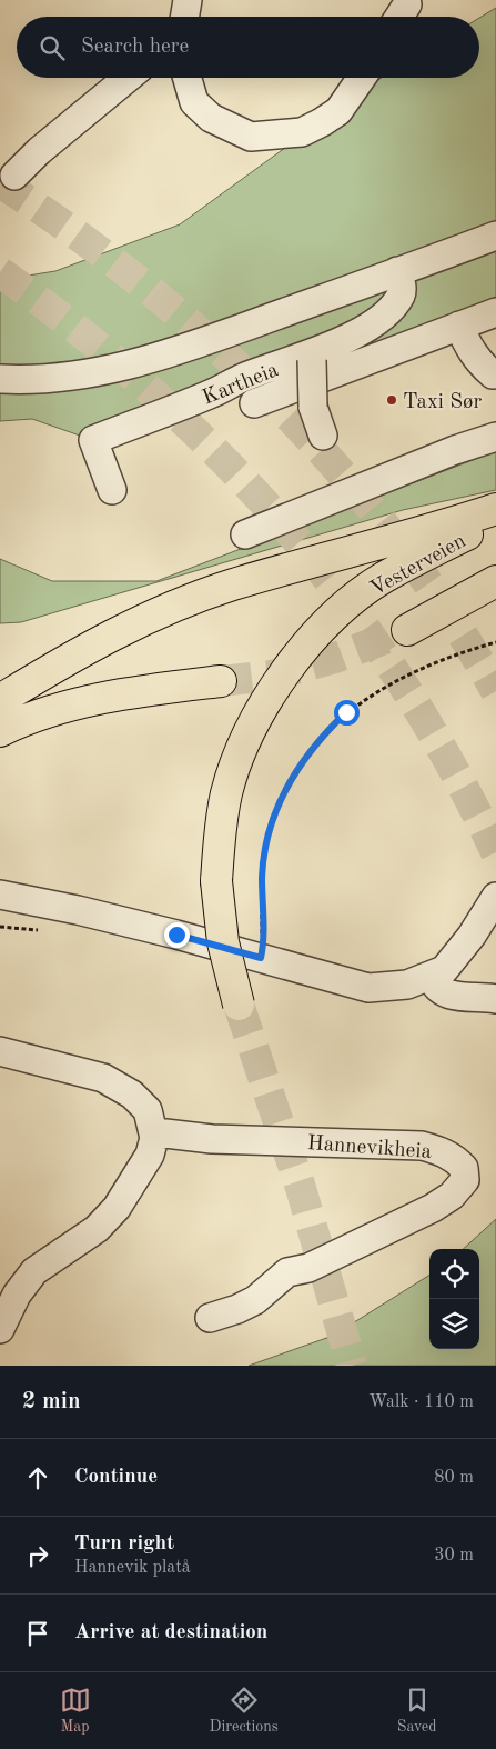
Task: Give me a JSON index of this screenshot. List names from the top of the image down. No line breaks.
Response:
{"streets":{"highway":["Vesterveien"],"street":["Kartheia","Hannevikheia"]},"places":["Taxi Sør"],"page":{"search":"Search here","heading":["2 min","Walk · 110 m"],"list":[["Continue","80 m"],["Turn right","Hannevik platå","30 m"],"Arrive at destination"],"nav":["Map","Directions","Saved"]}}
